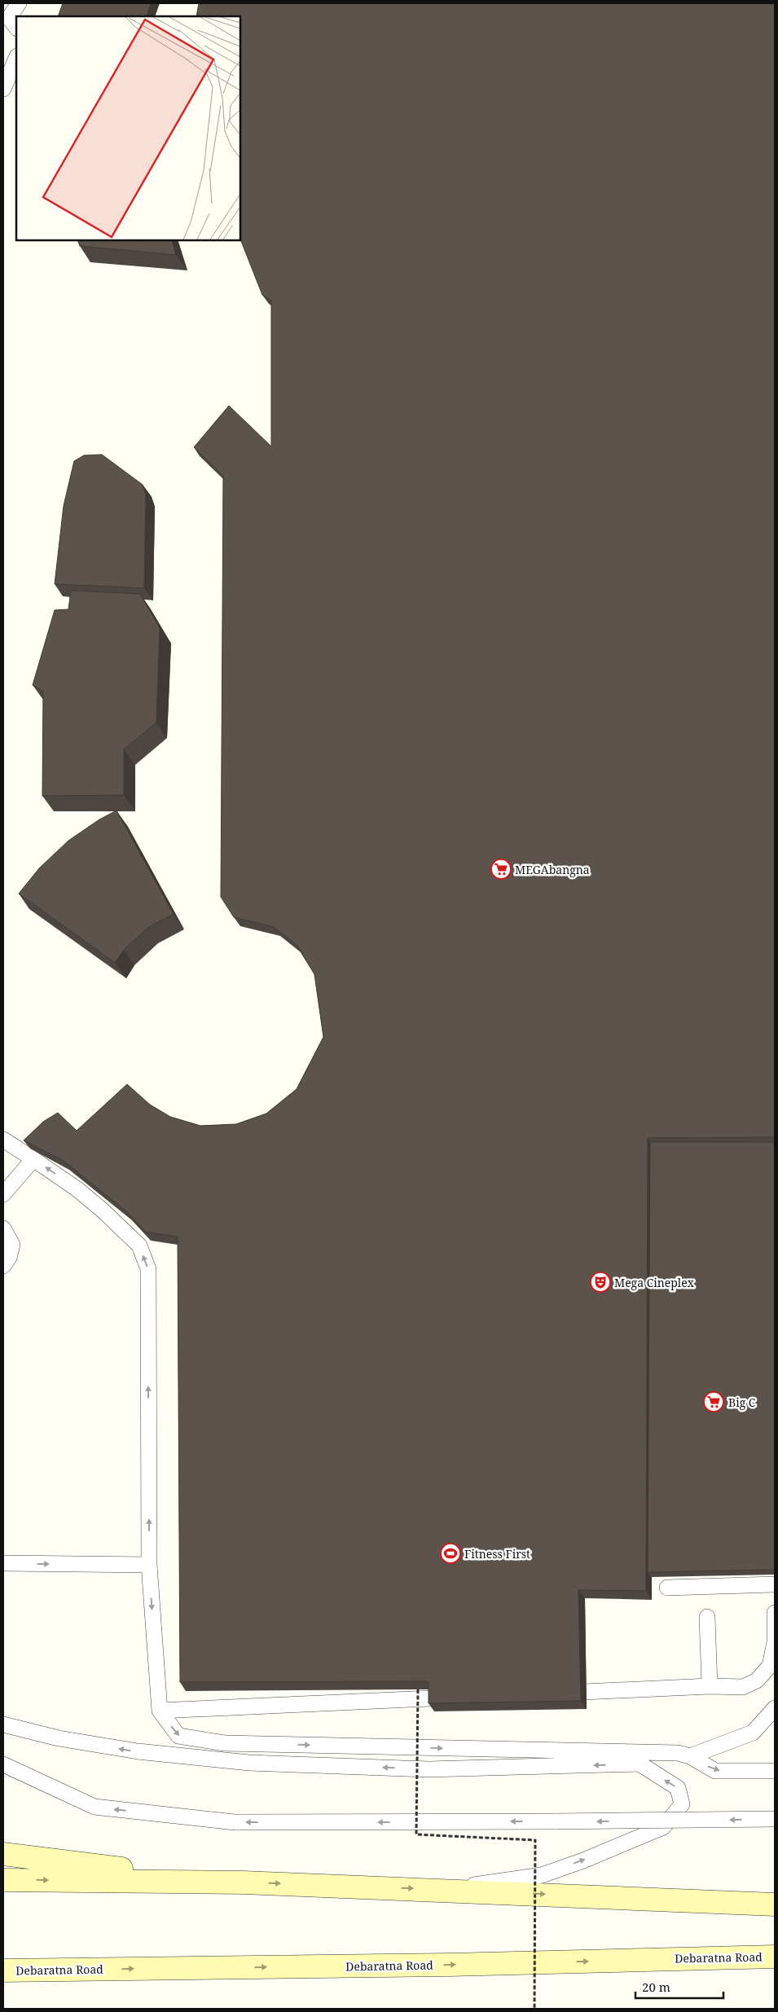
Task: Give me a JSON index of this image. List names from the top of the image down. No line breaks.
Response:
{"streets":{"main road":["Debaratna Road"]},"places":{"supermarket":["MEGAbangna","Big C"],"theatre":["Mega Cineplex"],"sports":["Fitness First"]},"scale_bar":"20 m"}
